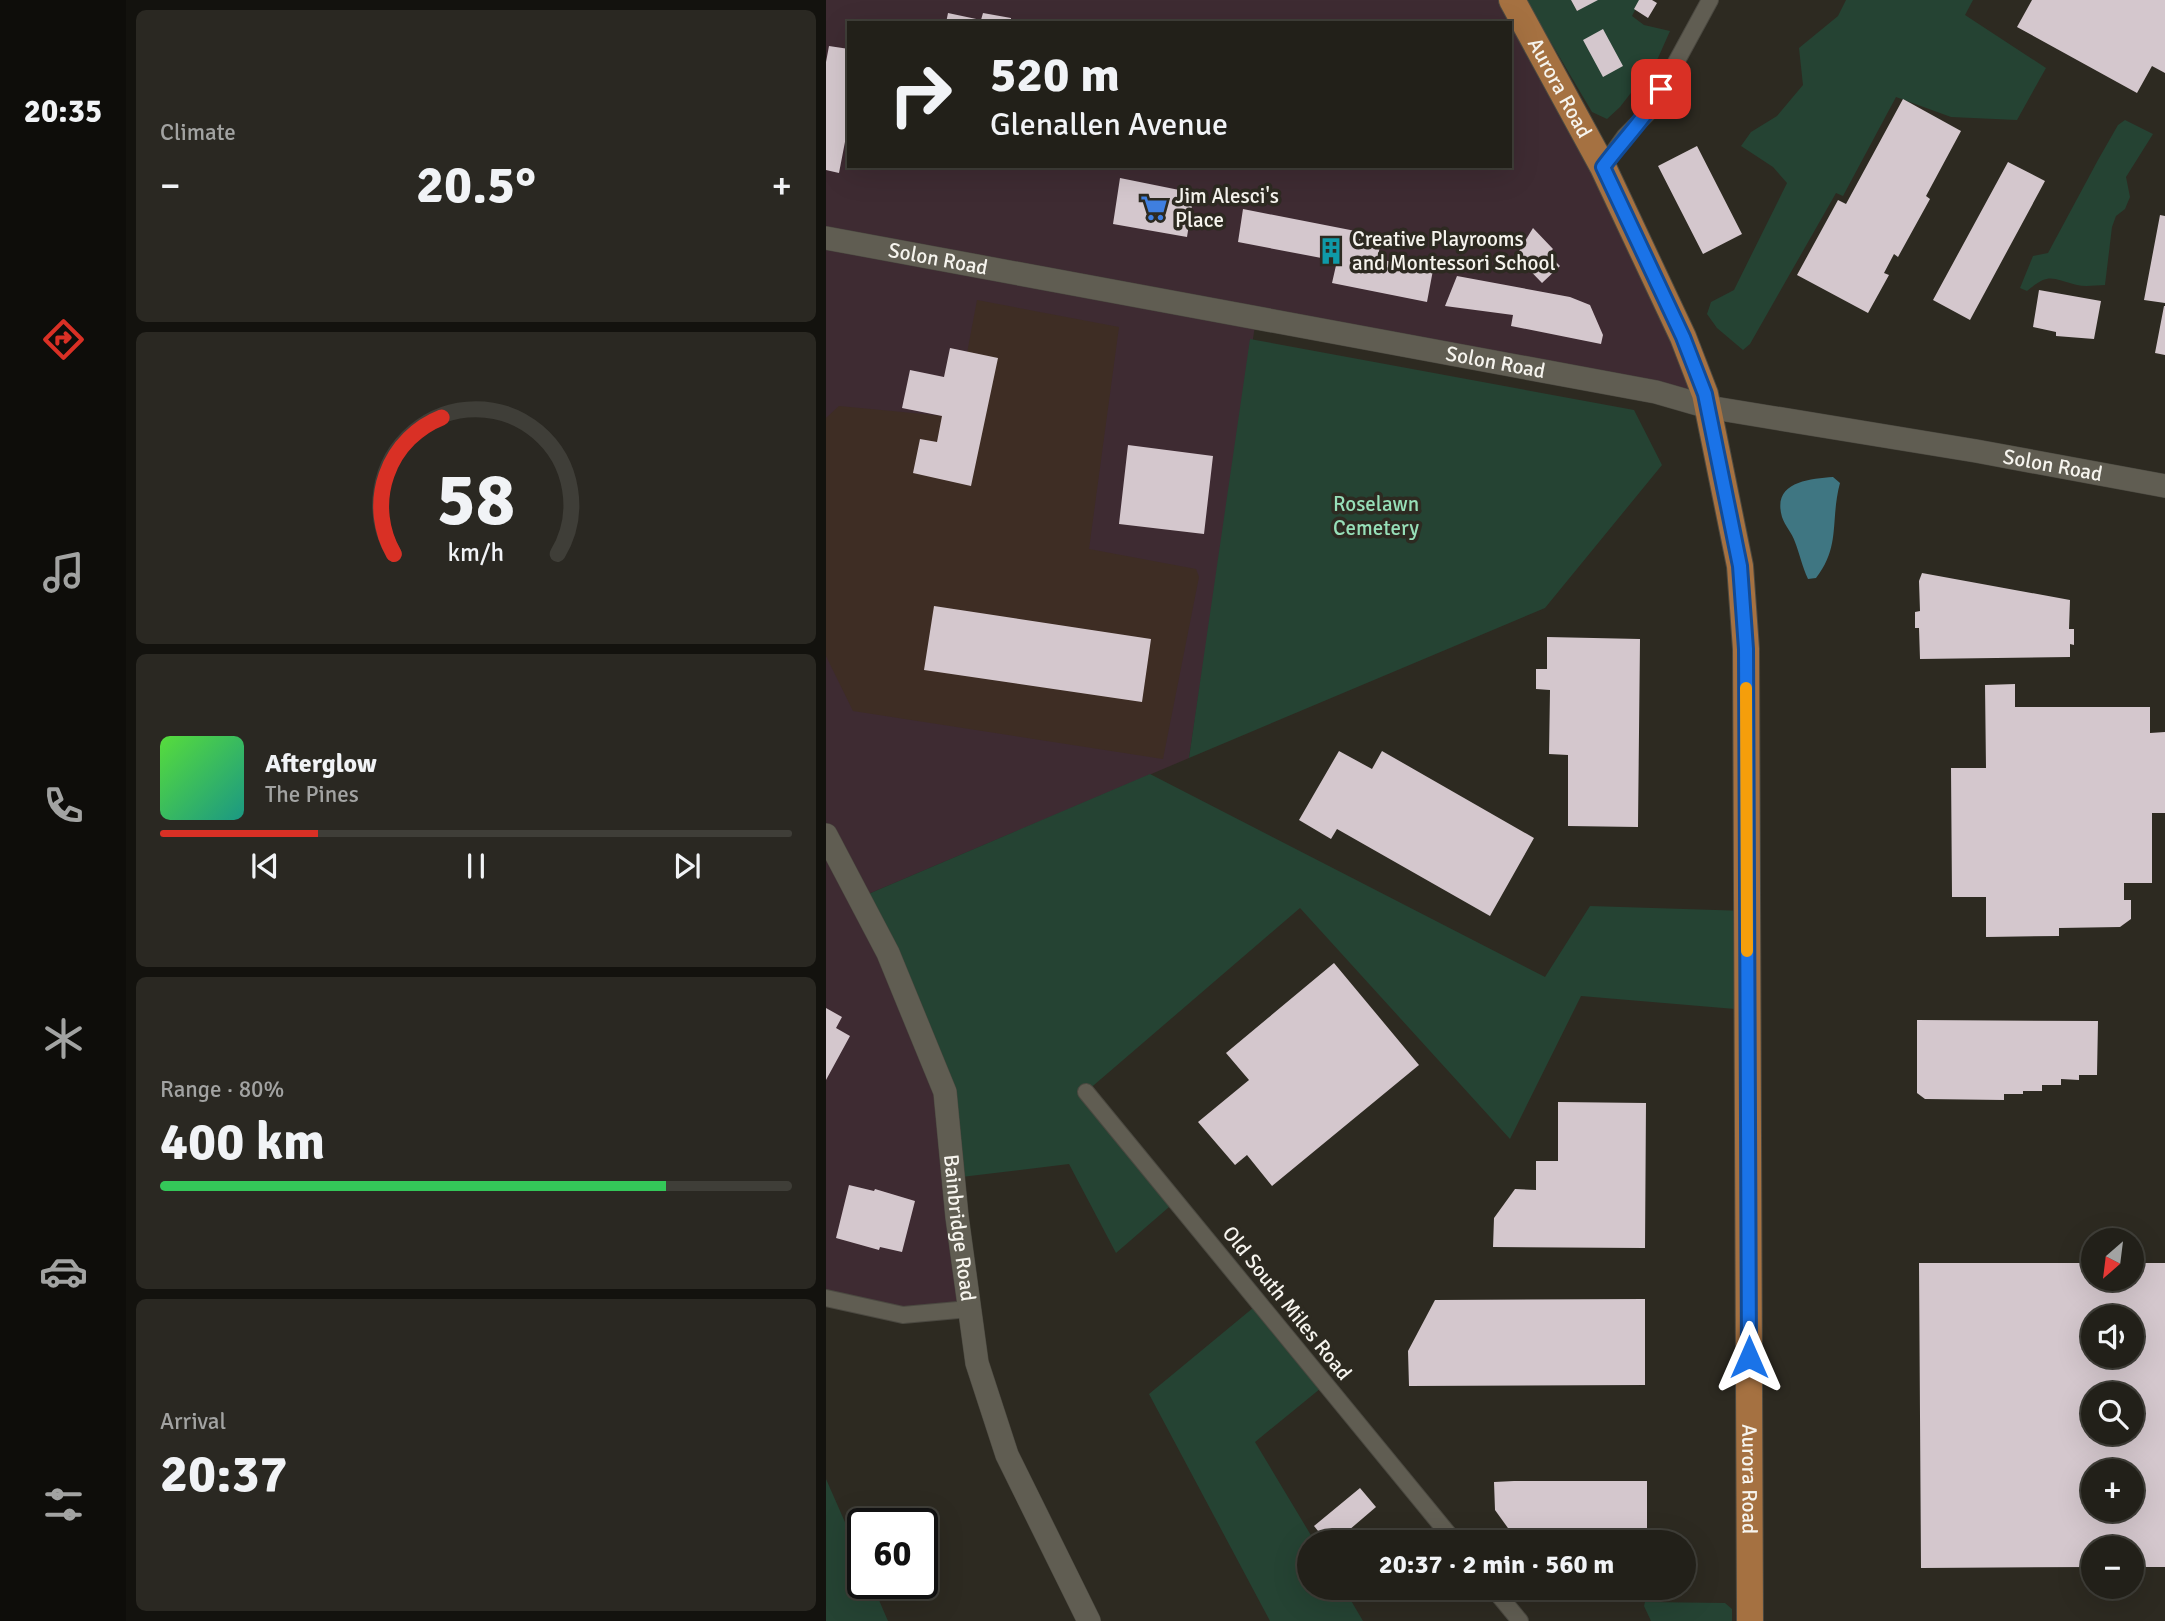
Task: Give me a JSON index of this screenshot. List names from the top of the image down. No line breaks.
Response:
{"streets":{"main road":["Aurora Road"],"street":["Solon Road","Bainbridge Road","Old South Miles Road"]},"crossings":[["Aurora Road","Solon Road"]],"parks":["Roselawn Cemetery"],"places":{"supermarket":["Jim Alesci's Place"],"building":["Creative Playrooms and Montessori School"]},"north":"bottom left","page":{"tabs":"20:35","tile":["Climate",["Range · 80%","400 km"],["Arrival","20:37"]],"turn":["520 m","Glenallen Avenue"],"heat":["−","20.5°","+"],"song":["Afterglow","The Pines"],"map_buttons":["+","−"],"limit":"60","trip":"20:37 · 2 min · 560 m","gauge":["58","km/h"]}}
